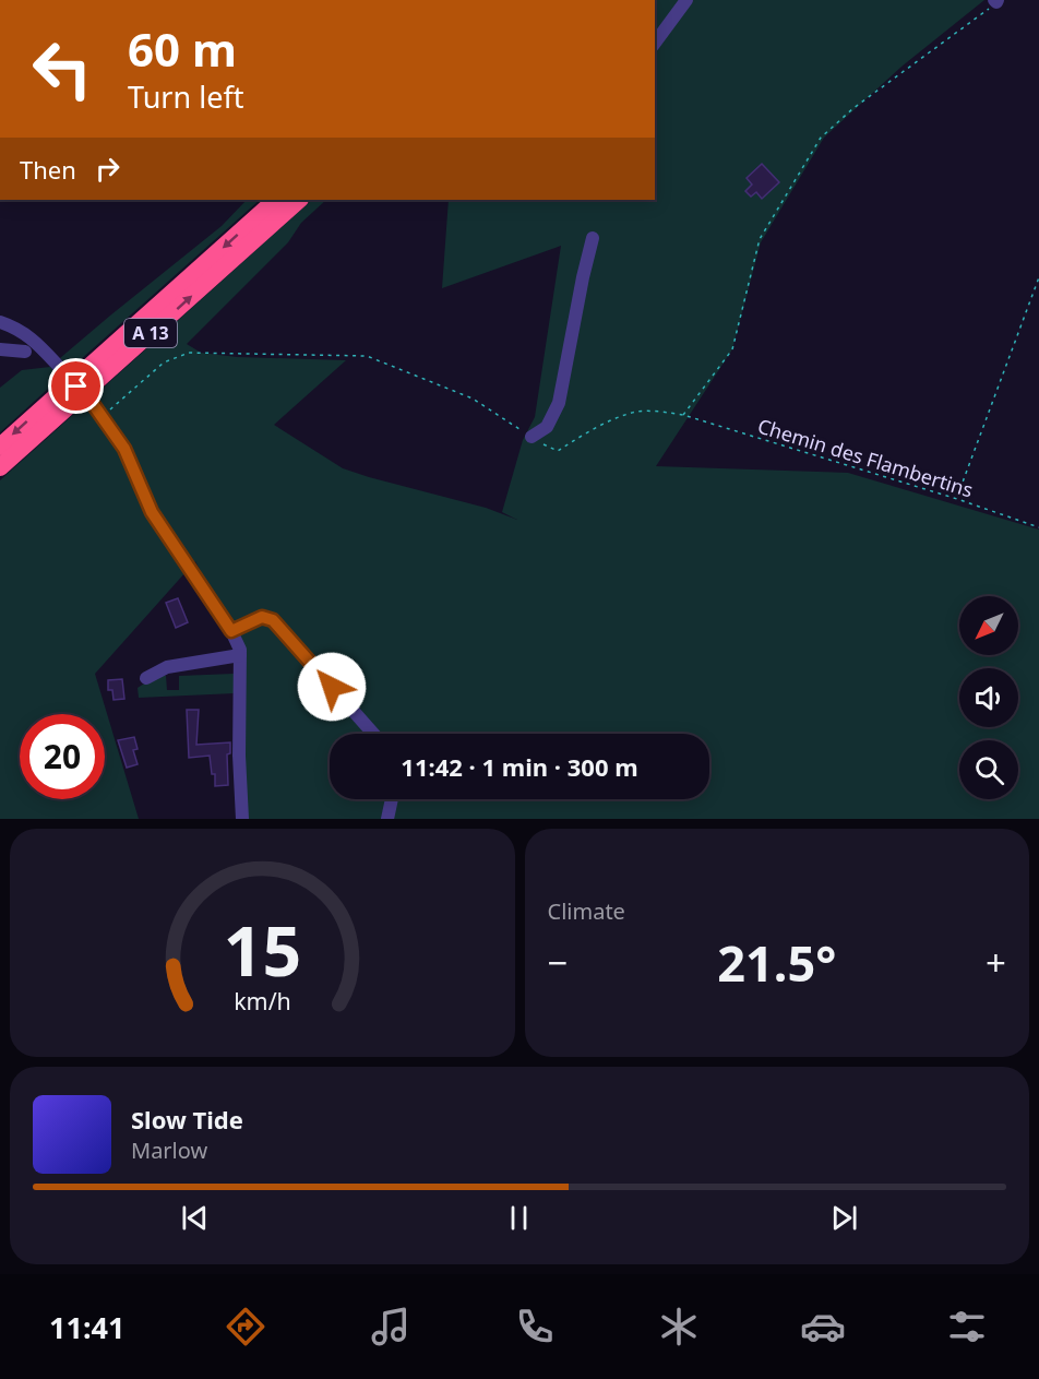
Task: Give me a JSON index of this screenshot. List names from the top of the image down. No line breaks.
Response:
{"streets":{"highway":["A 13"],"path":["Chemin des Flambertins"]},"north":"bottom left","page":{"turn":["60 m","Turn left"],"then":"Then","limit":"20","trip":"11:42 · 1 min · 300 m","tile":"Climate","heat":["−","21.5°","+"],"song":["Slow Tide","Marlow"],"tabs":"11:41","gauge":["15","km/h"]}}
